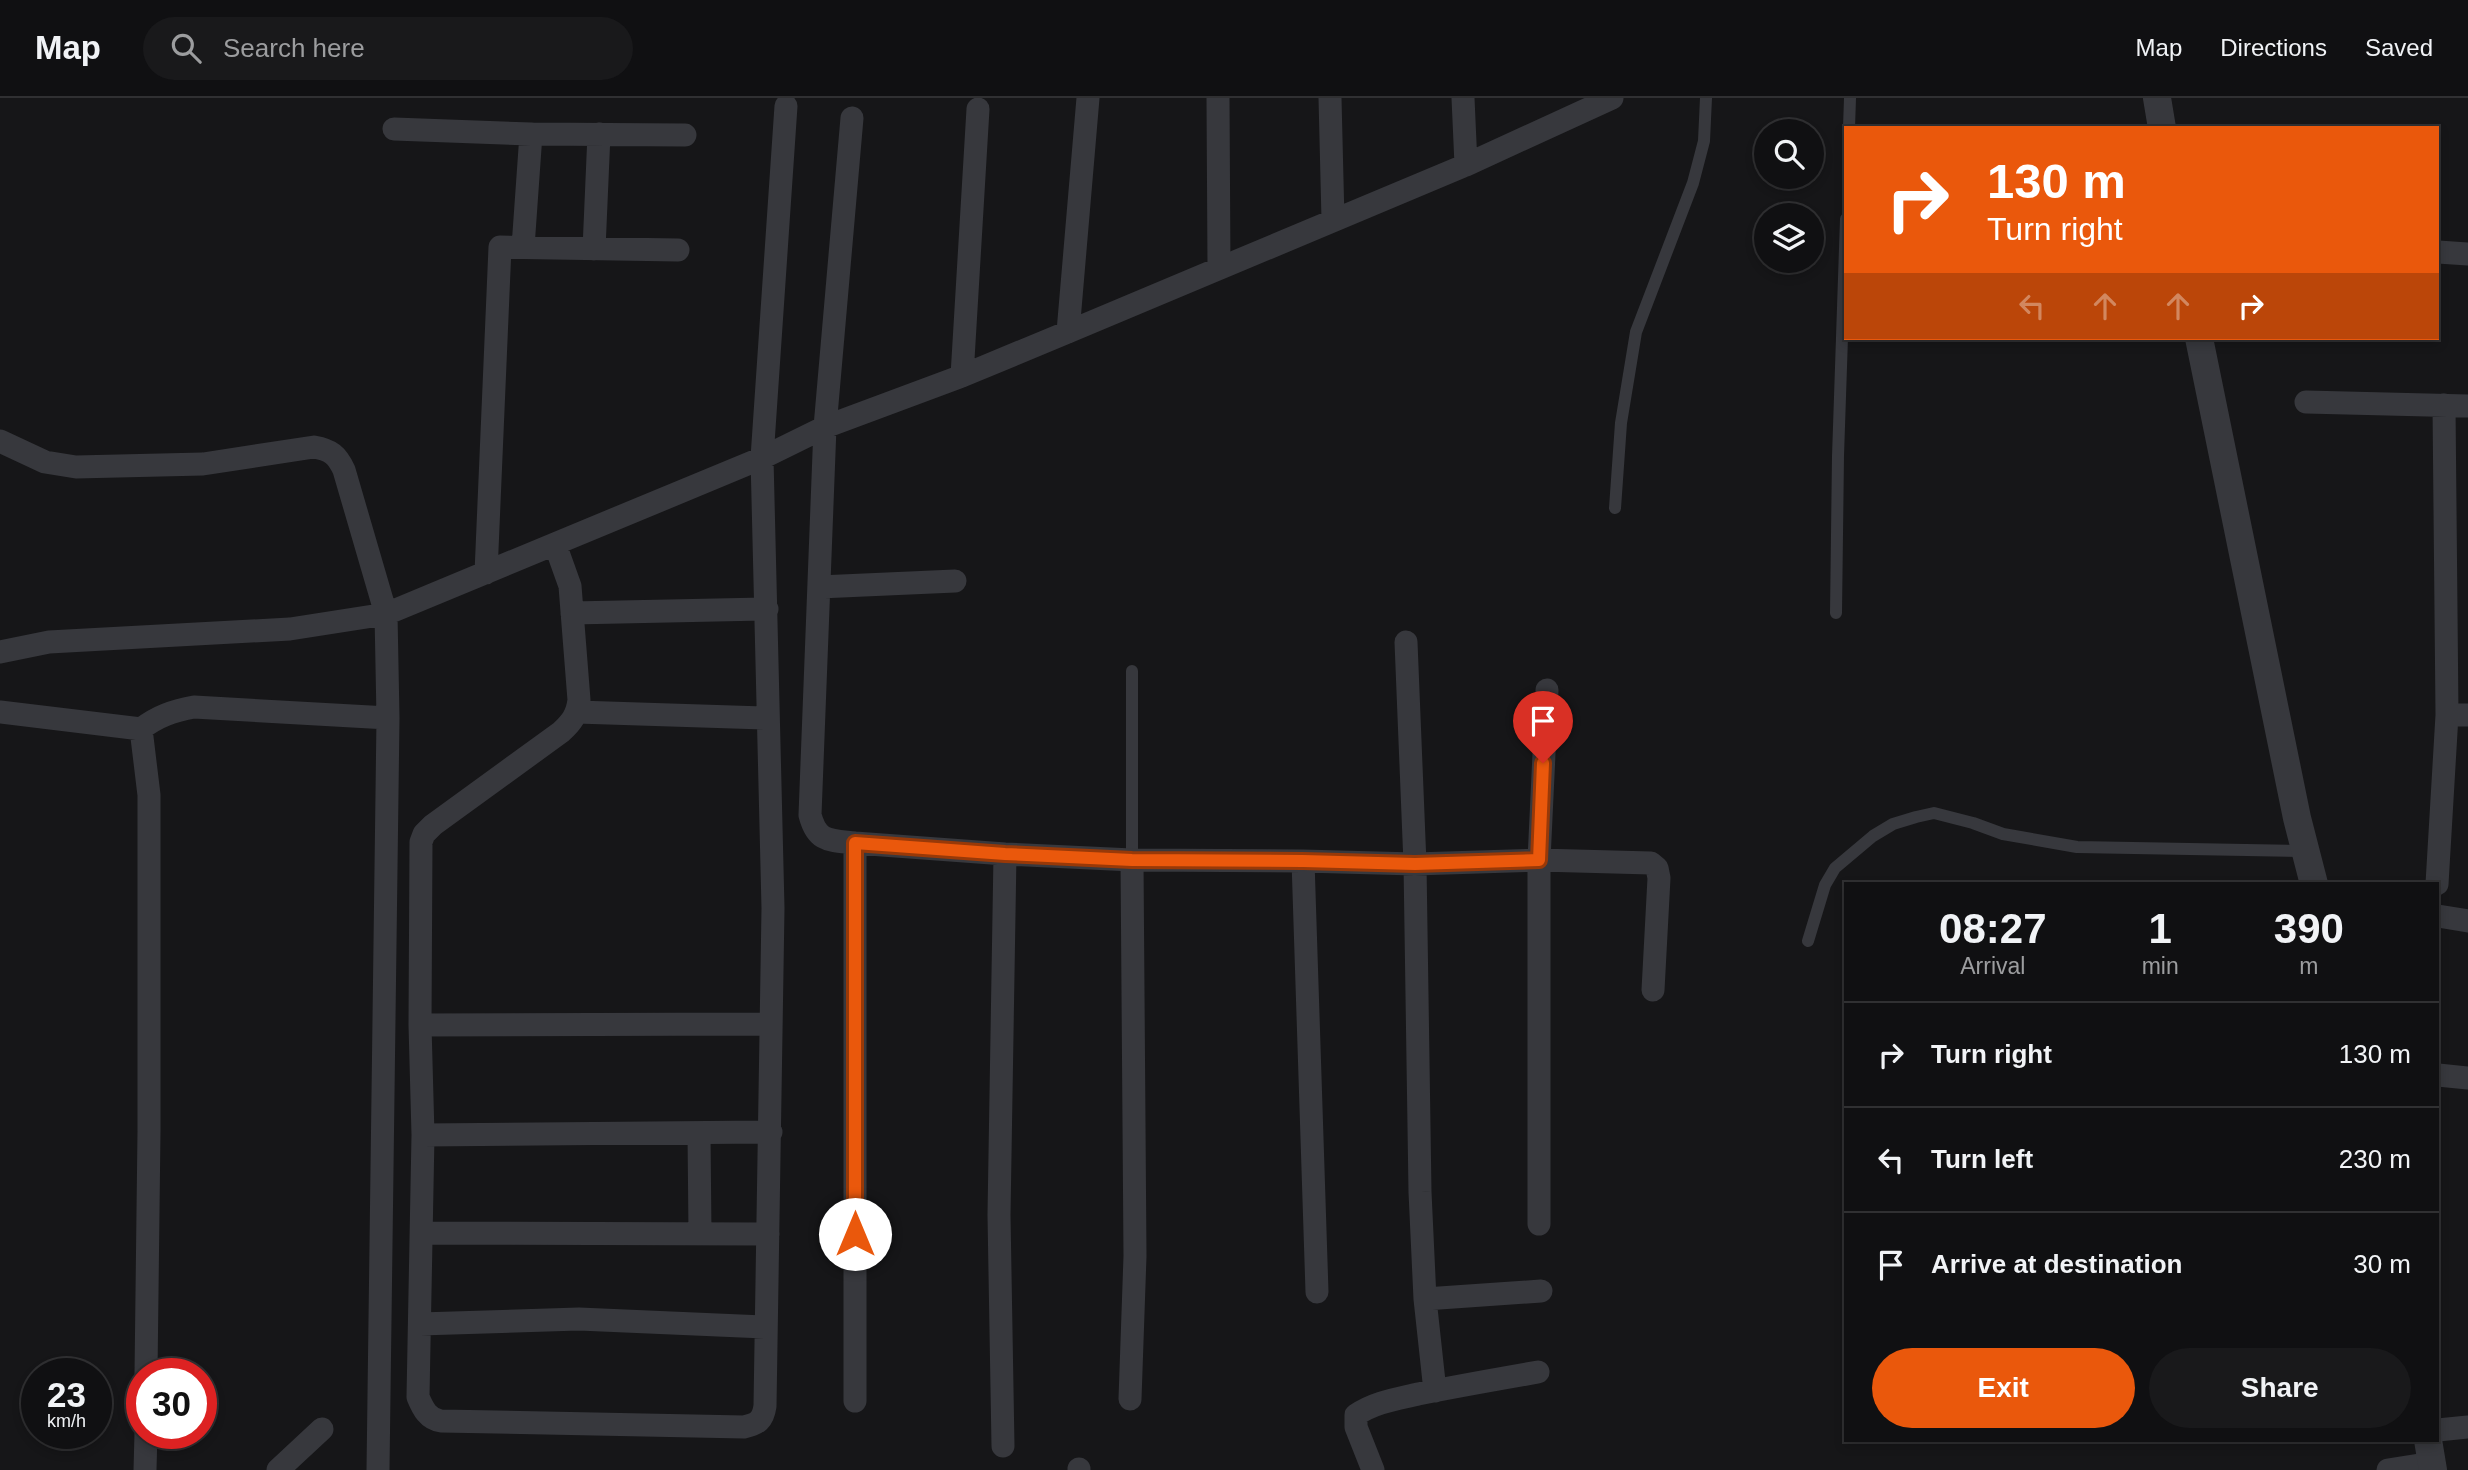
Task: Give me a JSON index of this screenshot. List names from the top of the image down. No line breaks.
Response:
{"page":{"header":"Map","search":"Search here","nav":["Map","Directions","Saved"],"turn":["130 m","Turn right"],"eta":["08:27","Arrival","1","min","390","m"],"list":[{"name":"Turn right","value":"130 m"},{"name":"Turn left","value":"230 m"},{"name":"Arrive at destination","value":"30 m"}],"buttons":["Exit","Share"],"speed":"23 km/h","limit":"30"}}
